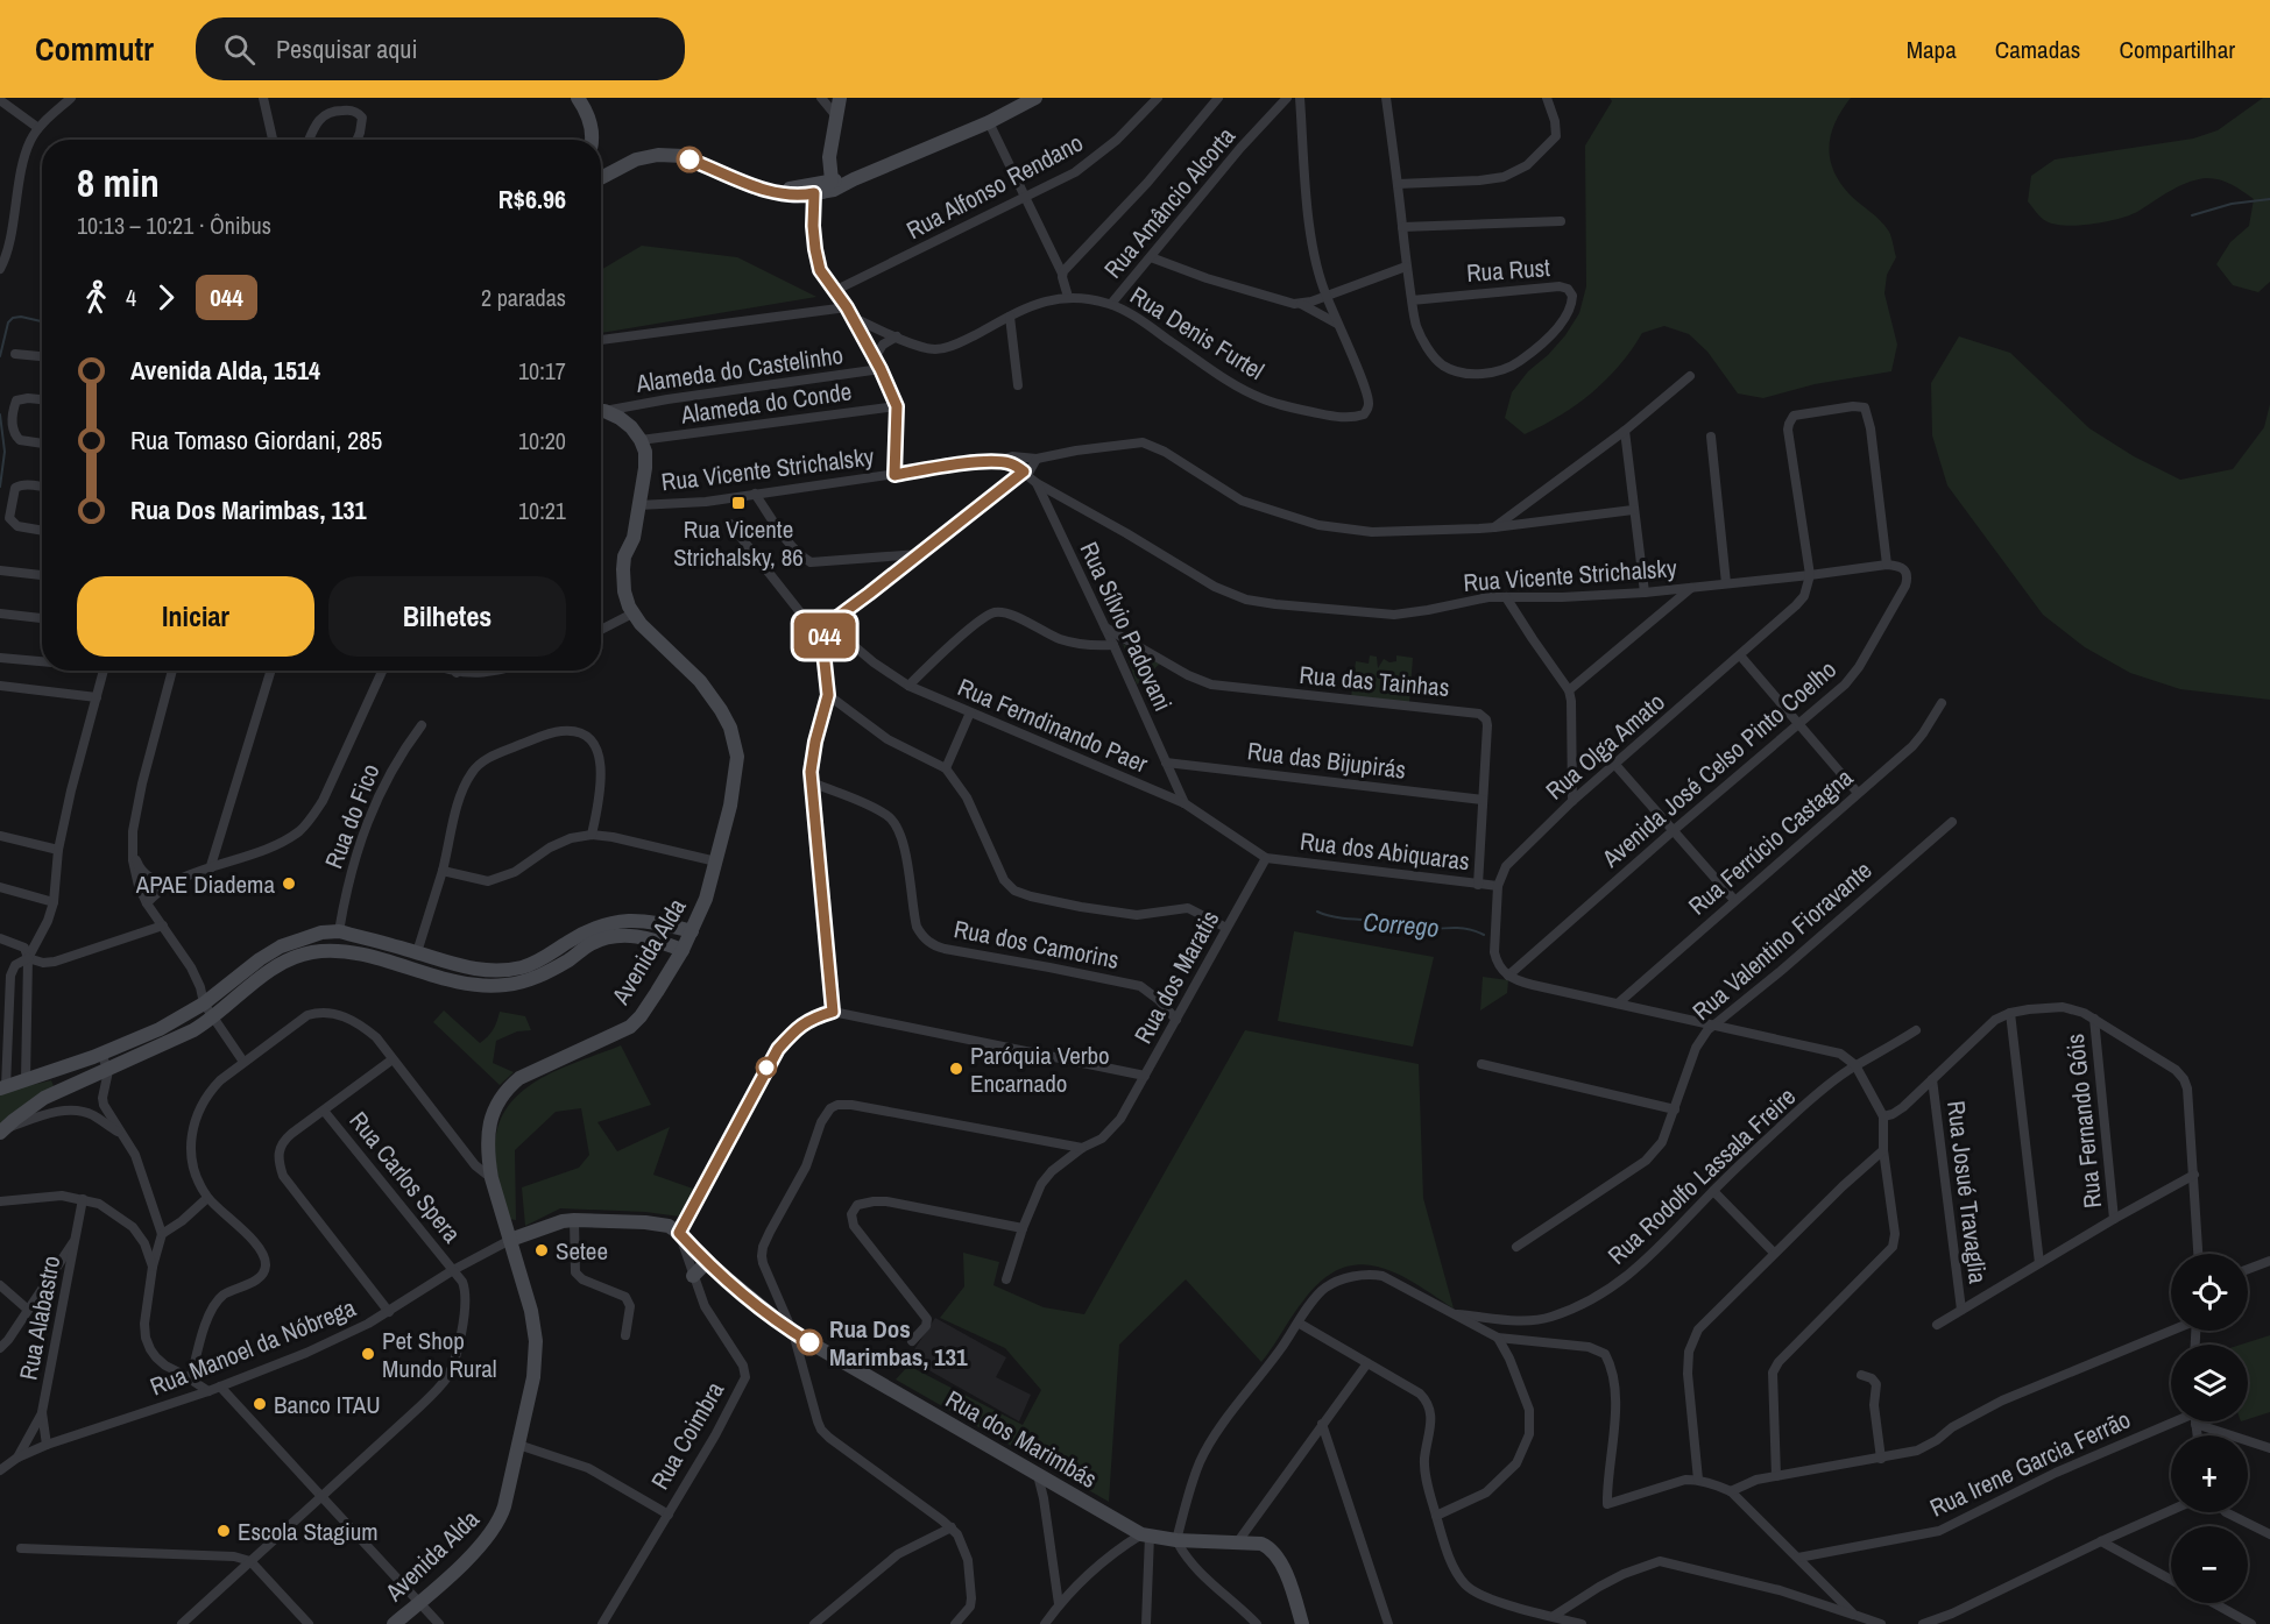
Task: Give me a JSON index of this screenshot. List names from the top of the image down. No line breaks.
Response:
{"streets":{"main road":["Avenida Alda","Rua dos Marimbás"],"street":["Rua Alfonso Rendano","Rua Amâncio Alcorta","Rua Rust","Rua Denis Furtel","Alameda do Castelinho","Alameda do Conde","Rua Vicente Strichalsky","Rua Sílvio Padovani","Rua das Tainhas","Rua Ferndinando Paer","Rua Olga Amato","Rua das Bijupirás","Avenida José Celso Pinto Coelho","Rua do Fico","Rua Ferrúcio Castagna","Rua dos Abiquaras","Rua Valentino Fioravante","Rua dos Camorins","Rua dos Maratis","Rua Fernando Góis","Rua Rodolfo Lassala Freire","Rua Carlos Spera","Rua Josué Travaglia","Rua Alabastro","Rua Manoel da Nóbrega","Rua Coimbra","Rua Irene Garcia Ferrão"]},"crossings":[["Rua Amâncio Alcorta","Rua Denis Furtel"],["Rua Vicente Strichalsky","Rua Sílvio Padovani"],["Rua Vicente Strichalsky","Rua Olga Amato"],["Rua Vicente Strichalsky","Avenida José Celso Pinto Coelho"],["Rua Sílvio Padovani","Rua das Tainhas"],["Rua Sílvio Padovani","Rua Ferndinando Paer"],["Rua Sílvio Padovani","Rua das Bijupirás"],["Rua das Tainhas","Rua das Bijupirás"],["Rua das Tainhas","Rua dos Abiquaras"],["Rua Ferndinando Paer","Rua dos Abiquaras"],["Rua Ferndinando Paer","Rua dos Maratis"],["Rua Olga Amato","Avenida José Celso Pinto Coelho"],["Rua Olga Amato","Rua dos Abiquaras"],["Rua dos Abiquaras","Rua dos Maratis"],["Rua dos Camorins","Rua dos Maratis"],["Avenida Alda","Rua Manoel da Nóbrega"],["Rua Carlos Spera","Rua Manoel da Nóbrega"],["Rua Alabastro","Rua Manoel da Nóbrega"],["Rua Coimbra","Rua dos Marimbás"]],"water":["Corrego"],"places":{"transit":["Rua Vicente Strichalsky, 86"],"other":["APAE Diadema","Paróquia Verbo Encarnado","Setee","Rua Dos Marimbas, 131","Pet Shop Mundo Rural","Banco ITAU","Escola Stagium"]},"lines":["bus line 044"],"page":{"header":"Commutr","search":"Pesquisar aqui","nav":["Mapa","Camadas","Compartilhar"],"on_map":"044","heading":["8 min","10:13 – 10:21 · Ônibus","R$6.96"],"legs":["4","044","2 paradas"],"list":[{"name":"Avenida Alda, 1514","value":"10:17"},{"name":"Rua Tomaso Giordani, 285","value":"10:20"},{"name":"Rua Dos Marimbas, 131","value":"10:21"}],"buttons":["Iniciar","Bilhetes"],"map_buttons":["+","−"]}}
